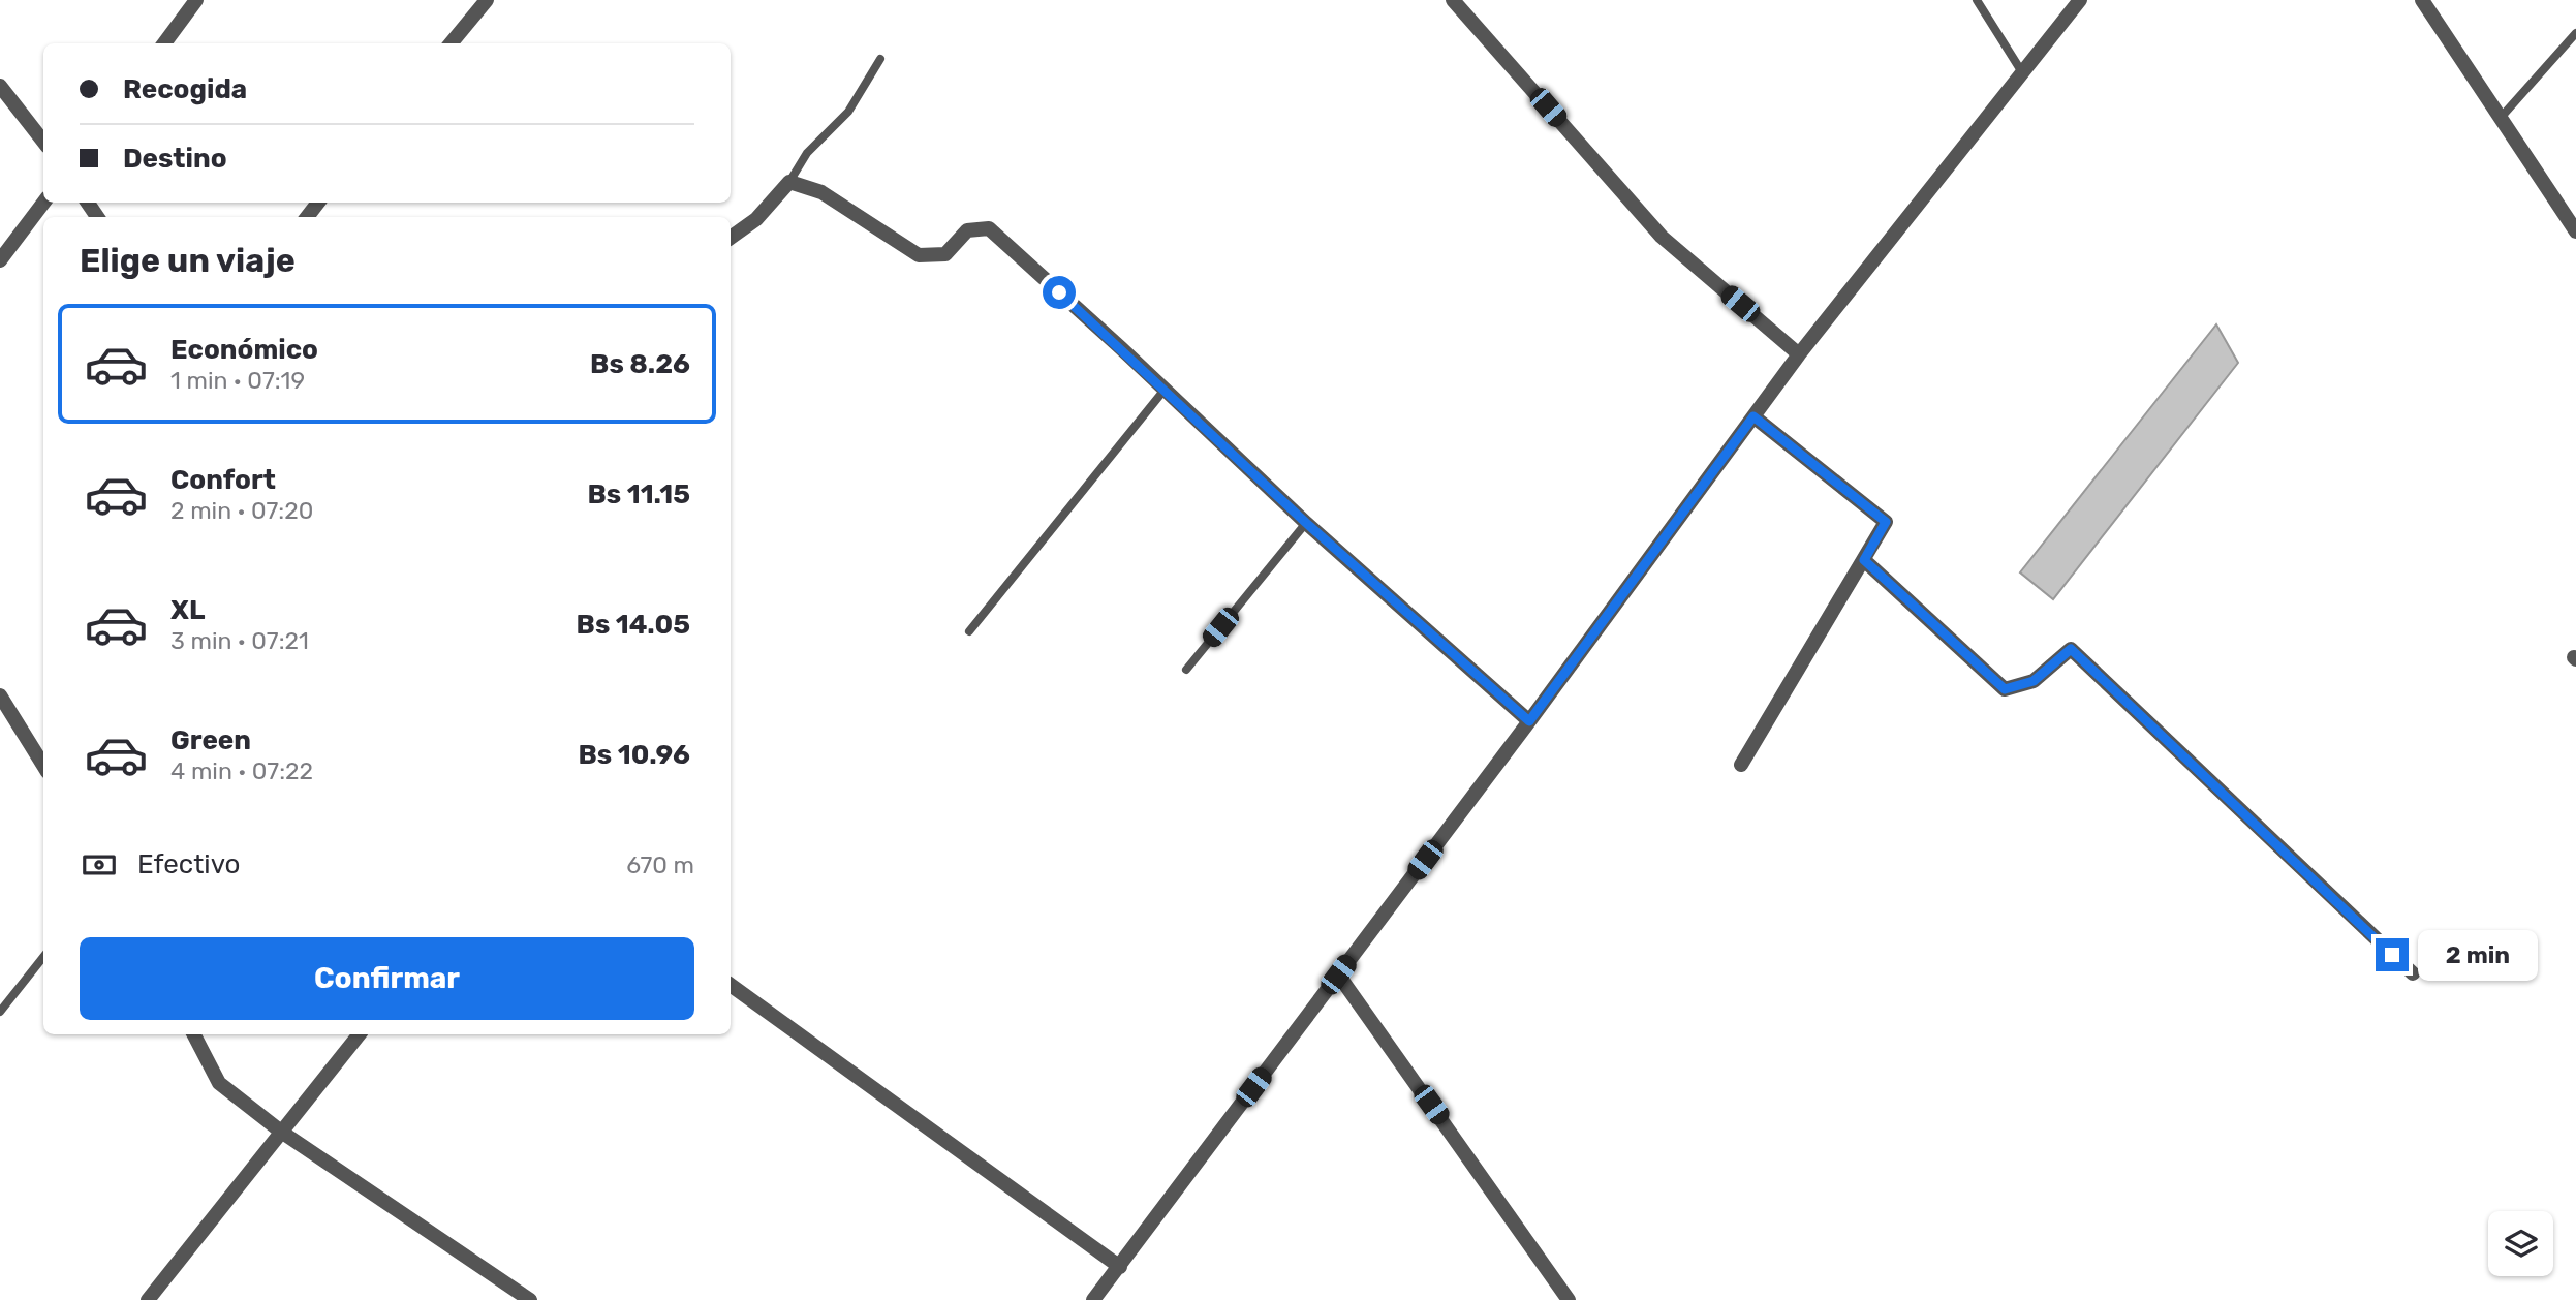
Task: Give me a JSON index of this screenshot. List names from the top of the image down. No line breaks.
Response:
{"page":{"banner":["Recogida","Destino"],"heading":"Elige un viaje","list":[{"name":"Económico","note":"1 min · 07:19","value":"Bs 8.26"},{"name":"Confort","note":"2 min · 07:20","value":"Bs 11.15"},{"name":"XL","note":"3 min · 07:21","value":"Bs 14.05"},{"name":"Green","note":"4 min · 07:22","value":"Bs 10.96"}],"pay":["Efectivo","670 m"],"buttons":"Confirmar","bubble":"2 min"}}
